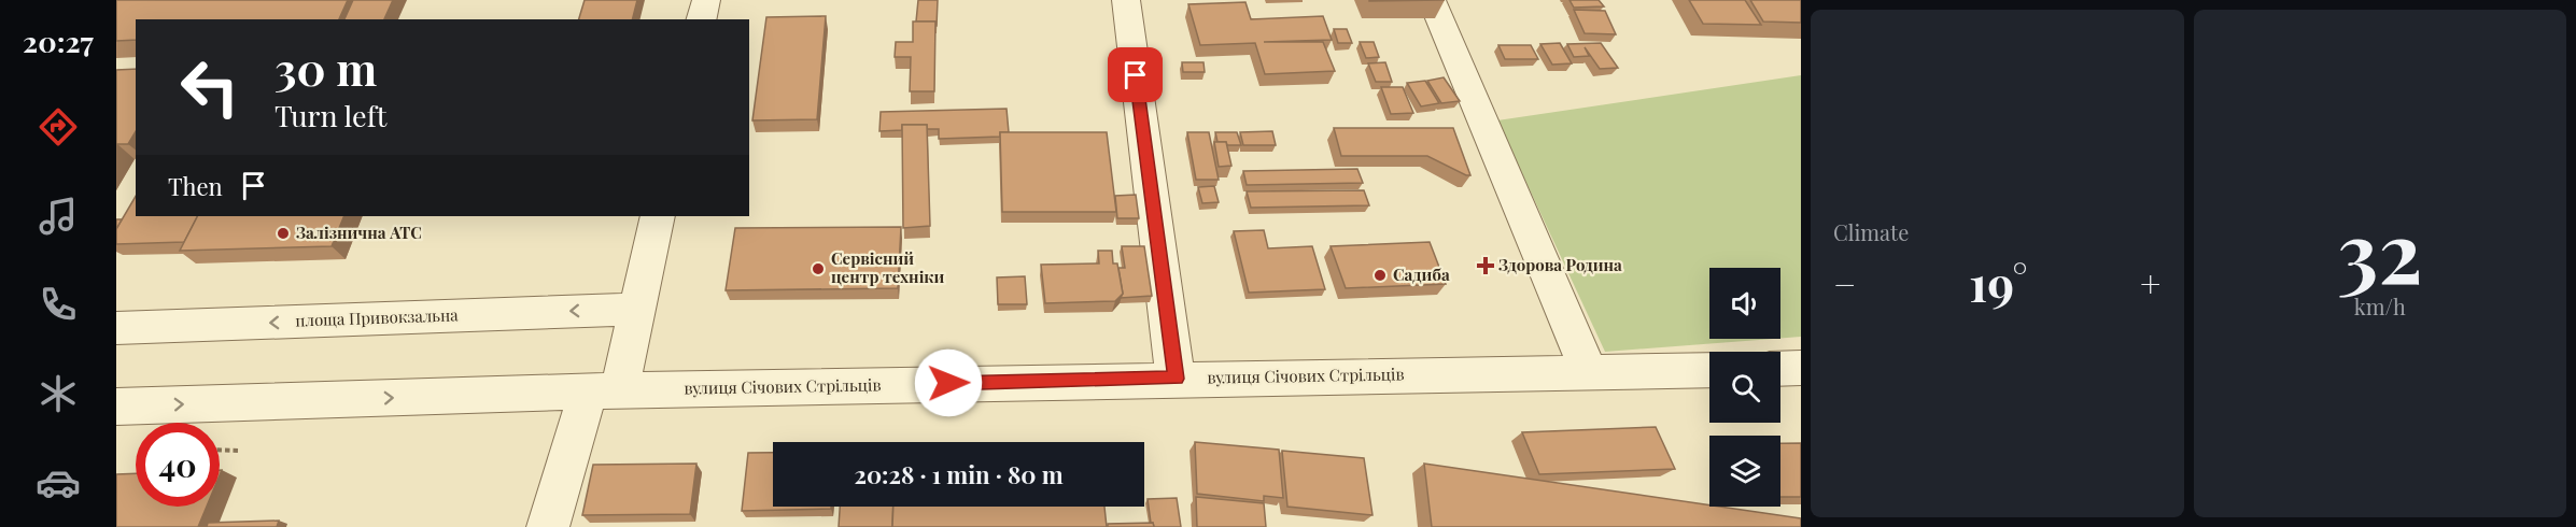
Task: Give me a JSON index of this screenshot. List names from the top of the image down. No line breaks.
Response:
{"streets":{"street":["площа Привокзальна","вулиця Січових Стрільців"]},"places":{"other":["Залізнична АТС","Сервісний центр техніки","Садиба"],"health":["Здорова Родина"]},"page":{"tabs":"20:27","tile":["Climate",["32","km/h"]],"turn":["30 m","Turn left"],"then":"Then","heat":["−","19°","+"],"limit":"40","trip":"20:28 · 1 min · 80 m"}}
